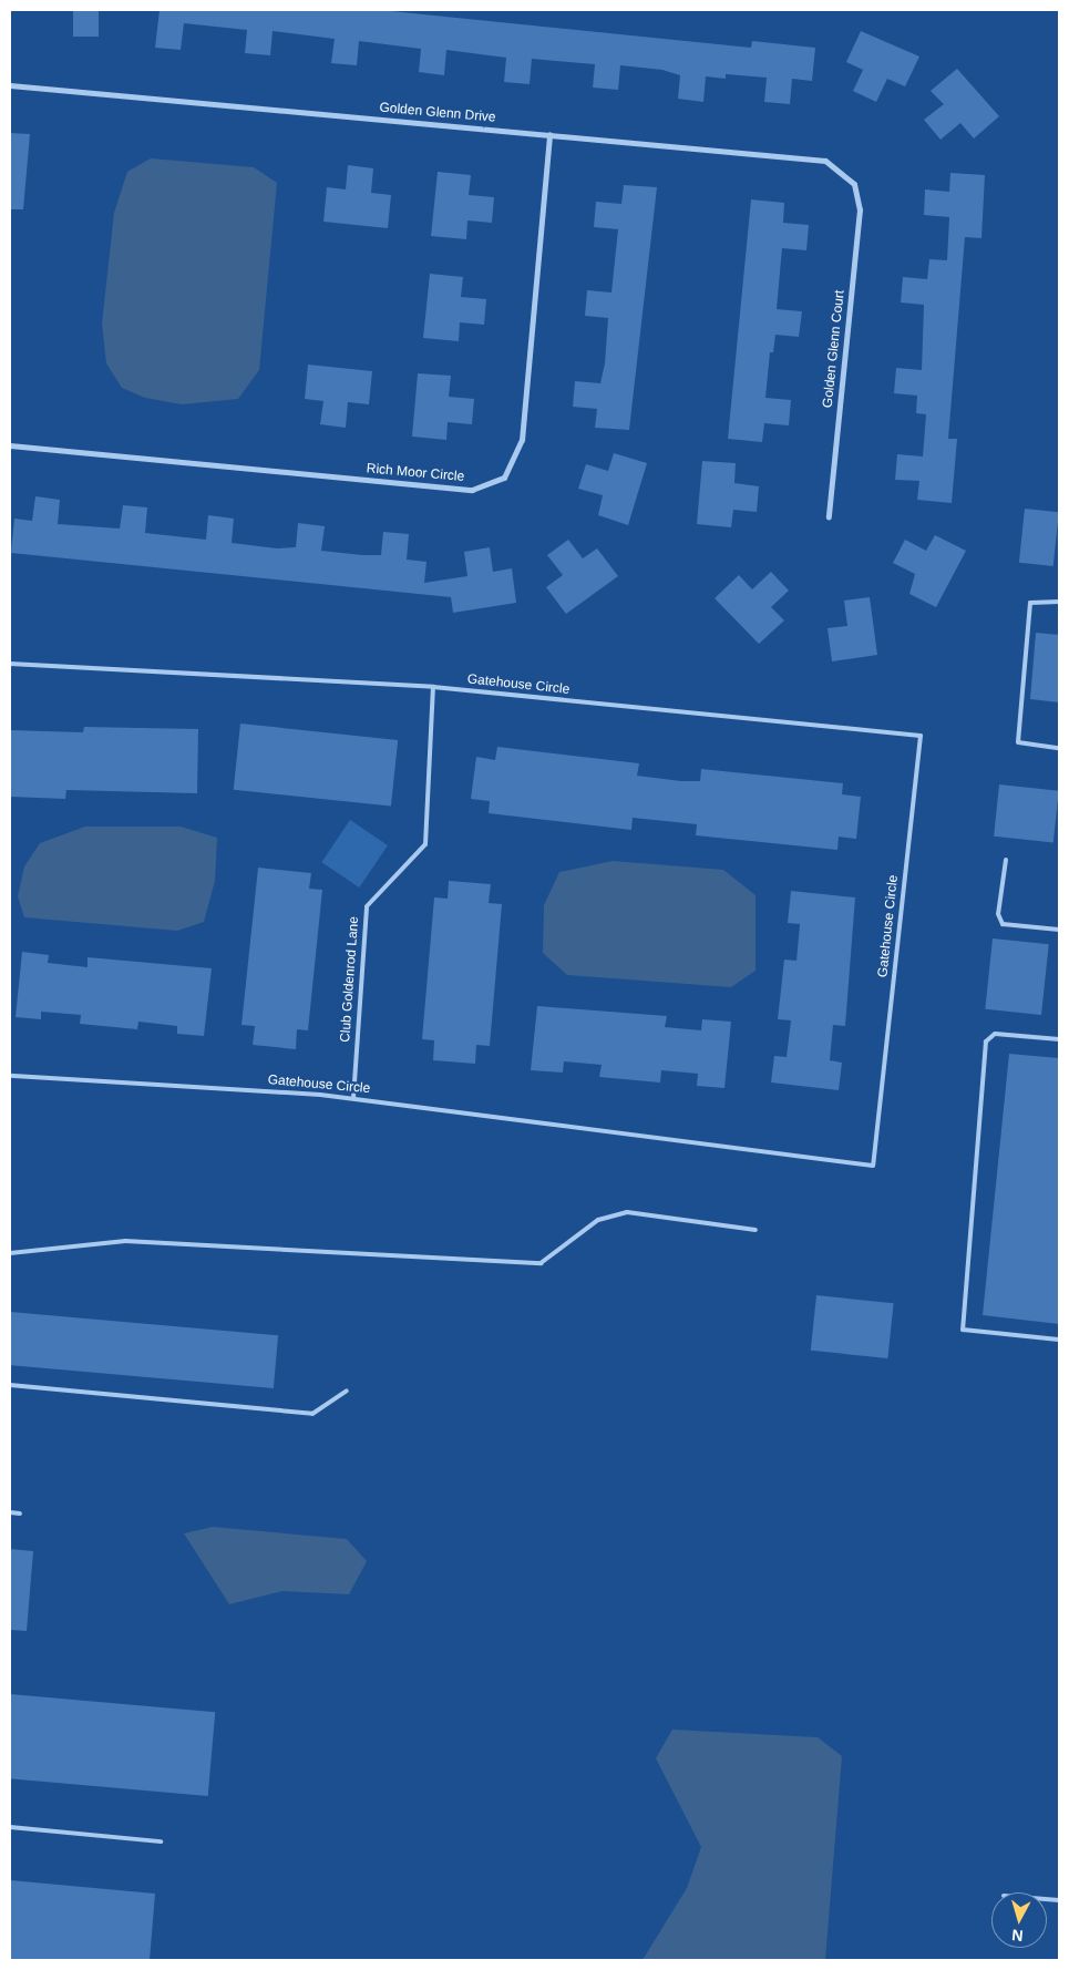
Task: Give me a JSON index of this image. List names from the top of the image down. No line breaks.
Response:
{"streets":{"street":["Golden Glenn Drive","Golden Glenn Court","Rich Moor Circle"],"lane":["Gatehouse Circle","Club Goldenrod Lane"]},"crossings":[["Golden Glenn Drive","Golden Glenn Court"],["Golden Glenn Drive","Rich Moor Circle"],["Gatehouse Circle","Club Goldenrod Lane"]],"north":"bottom"}
